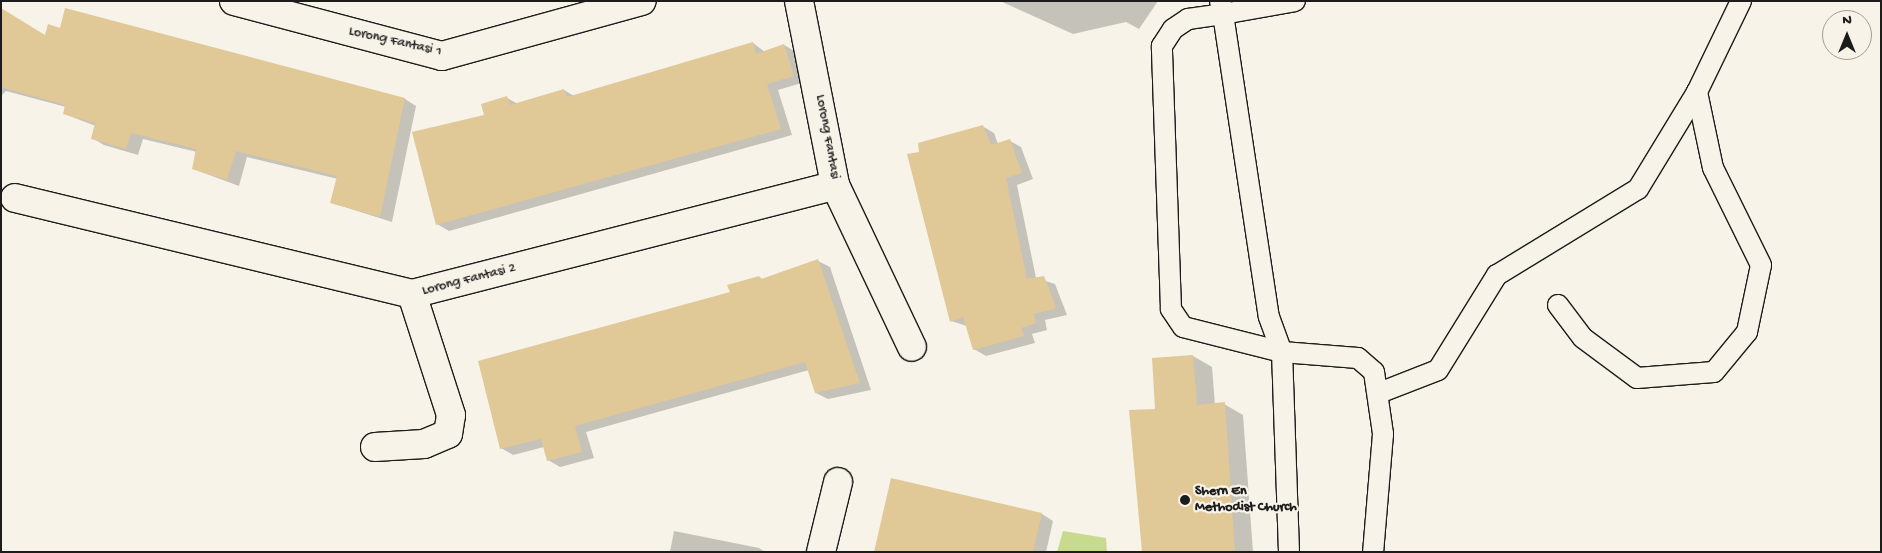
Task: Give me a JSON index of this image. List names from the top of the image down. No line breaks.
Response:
{"streets":{"street":["Lorong Fantasi 1","Lorong Fantasi","Lorong Fantasi 2"]},"crossings":[["Lorong Fantasi","Lorong Fantasi 2"]],"places":["Shern En Methodist Church"],"north":"top"}
